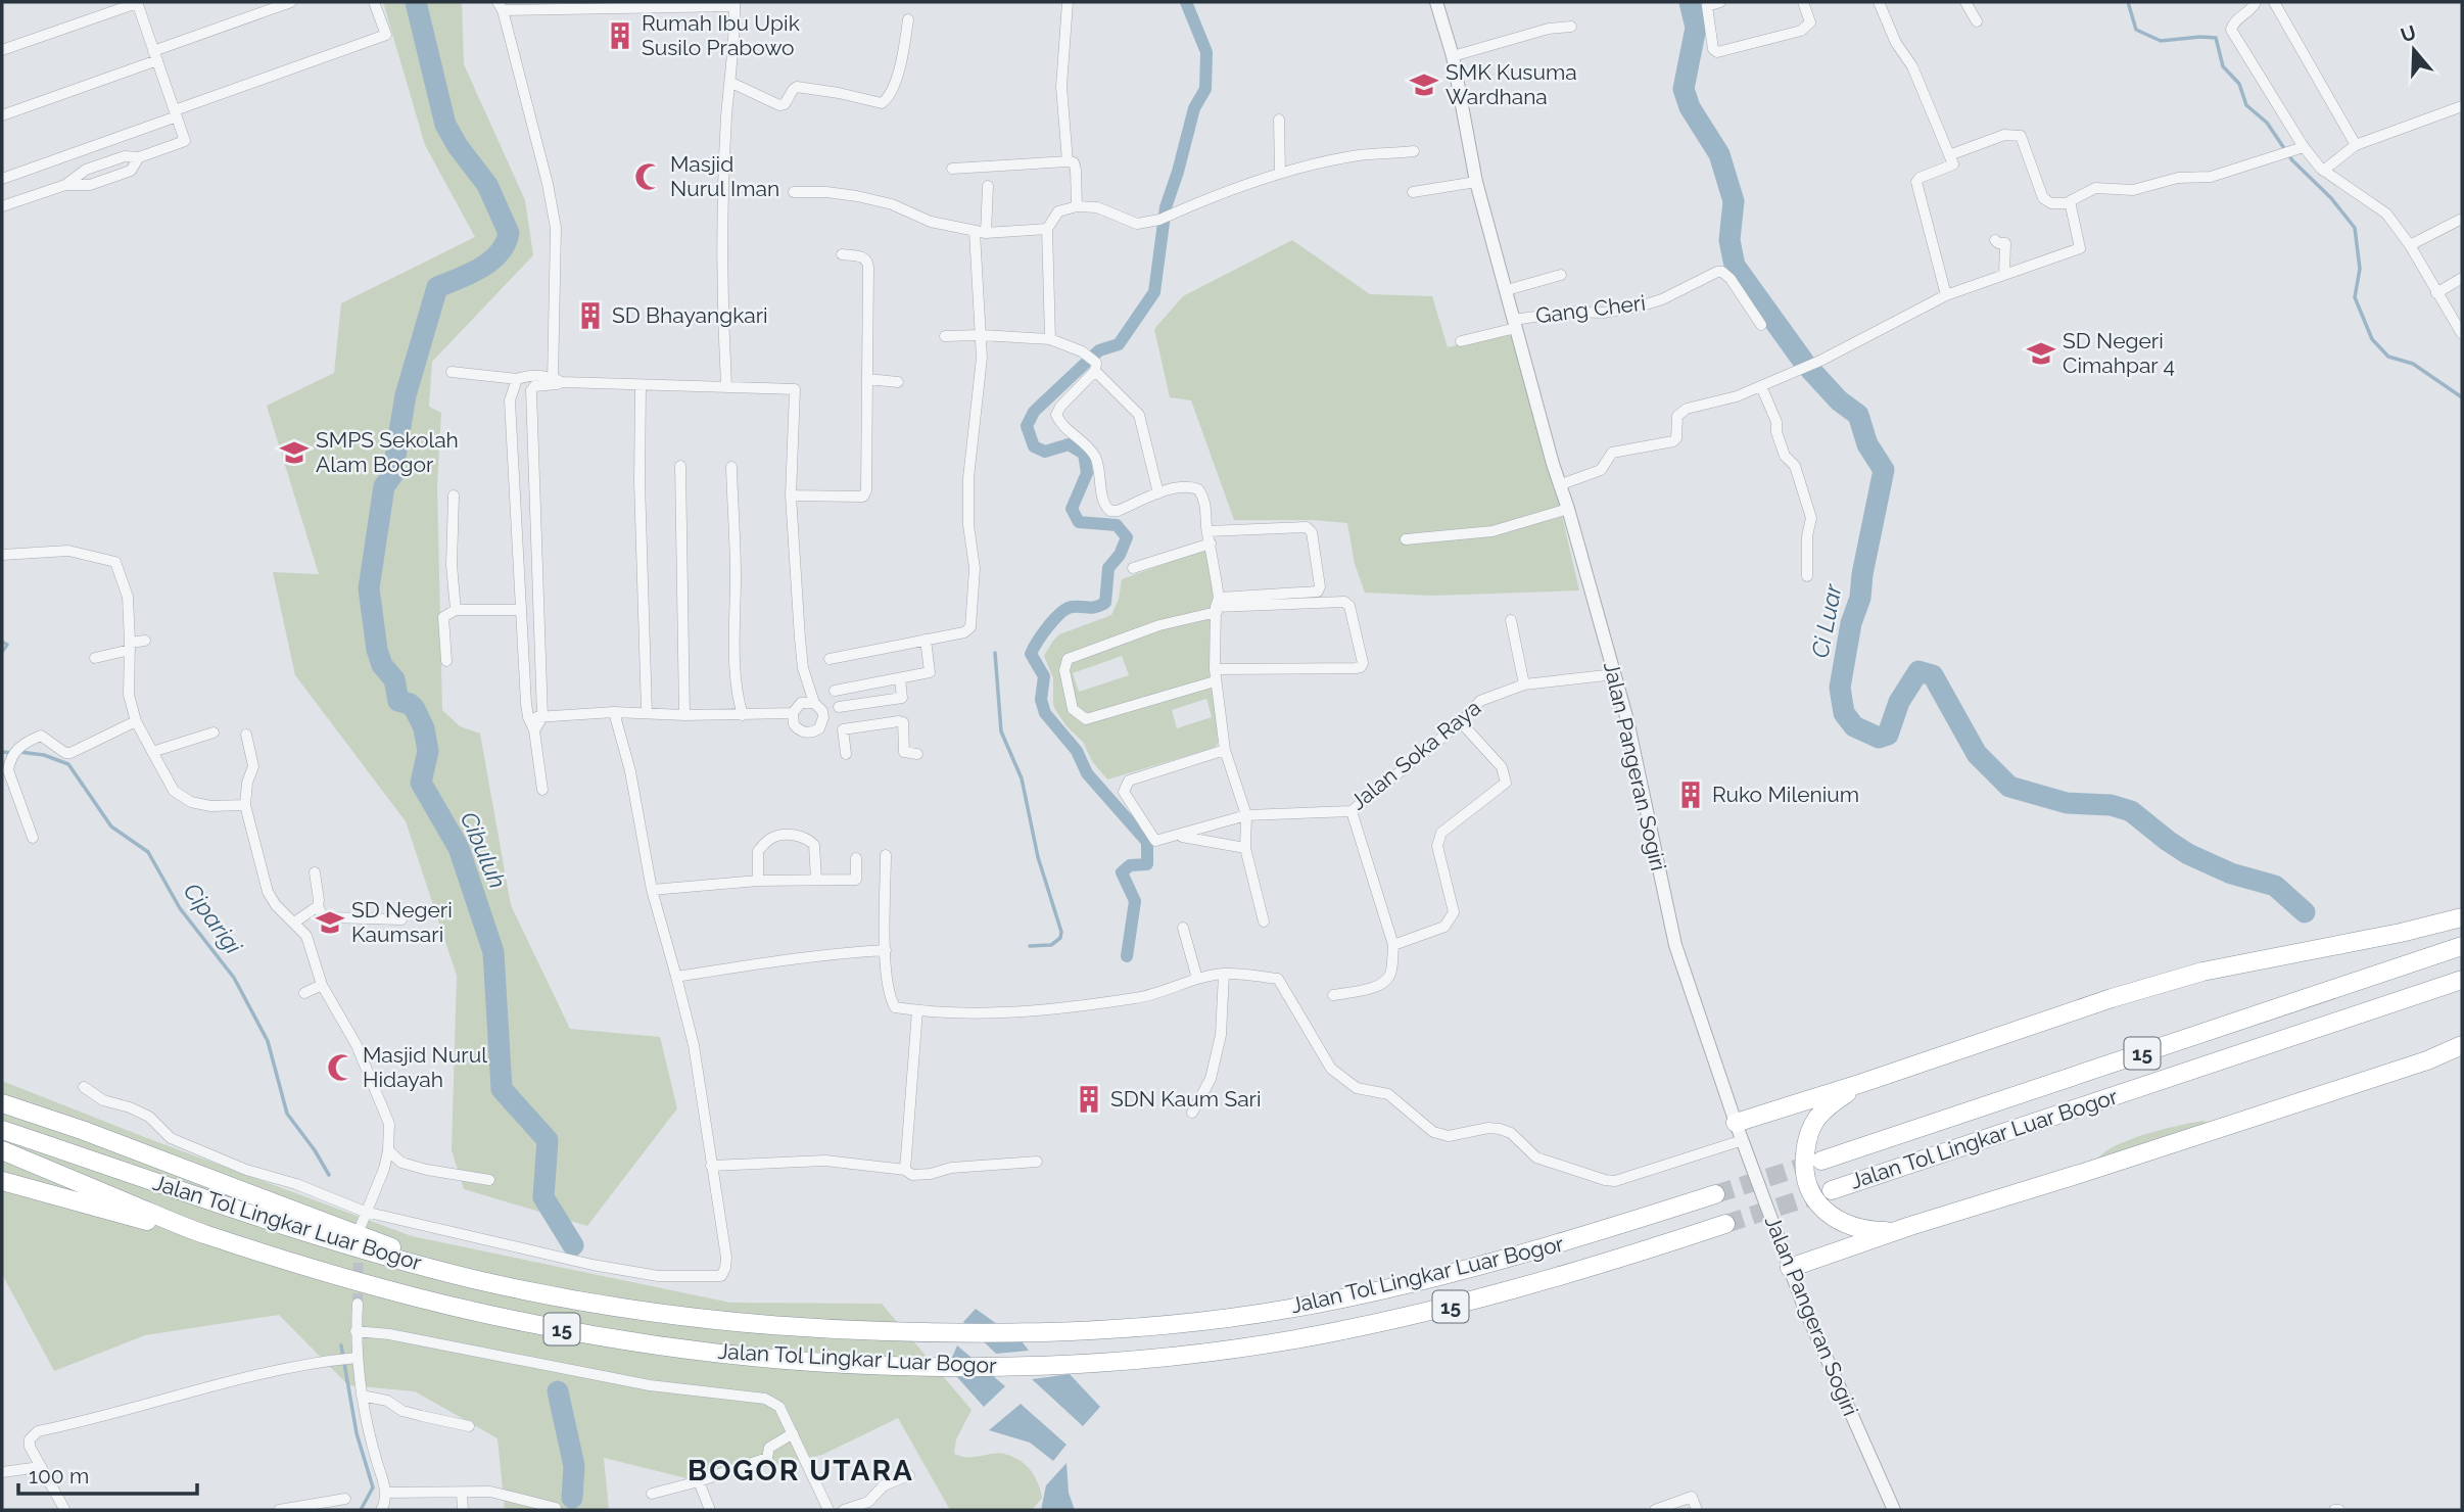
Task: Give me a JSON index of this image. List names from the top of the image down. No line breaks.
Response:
{"streets":{"highway":["15","Jalan Tol Lingkar Luar Bogor"],"street":["Gang Cheri","Jalan Soka Raya","Jalan Pangeran Sogiri"]},"crossings":[["Gang Cheri","Jalan Pangeran Sogiri"],["Jalan Soka Raya","Jalan Pangeran Sogiri"]],"districts":["BOGOR UTARA"],"water":["Ci Luar","Cibuluh","Ciparigi"],"places":{"building":["Rumah Ibu Upik Susilo Prabowo","SD Bhayangkari","Ruko Milenium","SDN Kaum Sari"],"school or university":["SMK Kusuma Wardhana","SD Negeri Cimahpar 4","SMPS Sekolah Alam Bogor","SD Negeri Kaumsari"],"mosque":["Masjid Nurul Iman","Masjid Nurul Hidayah"]},"scale_bar":"100 m","north":"top"}
